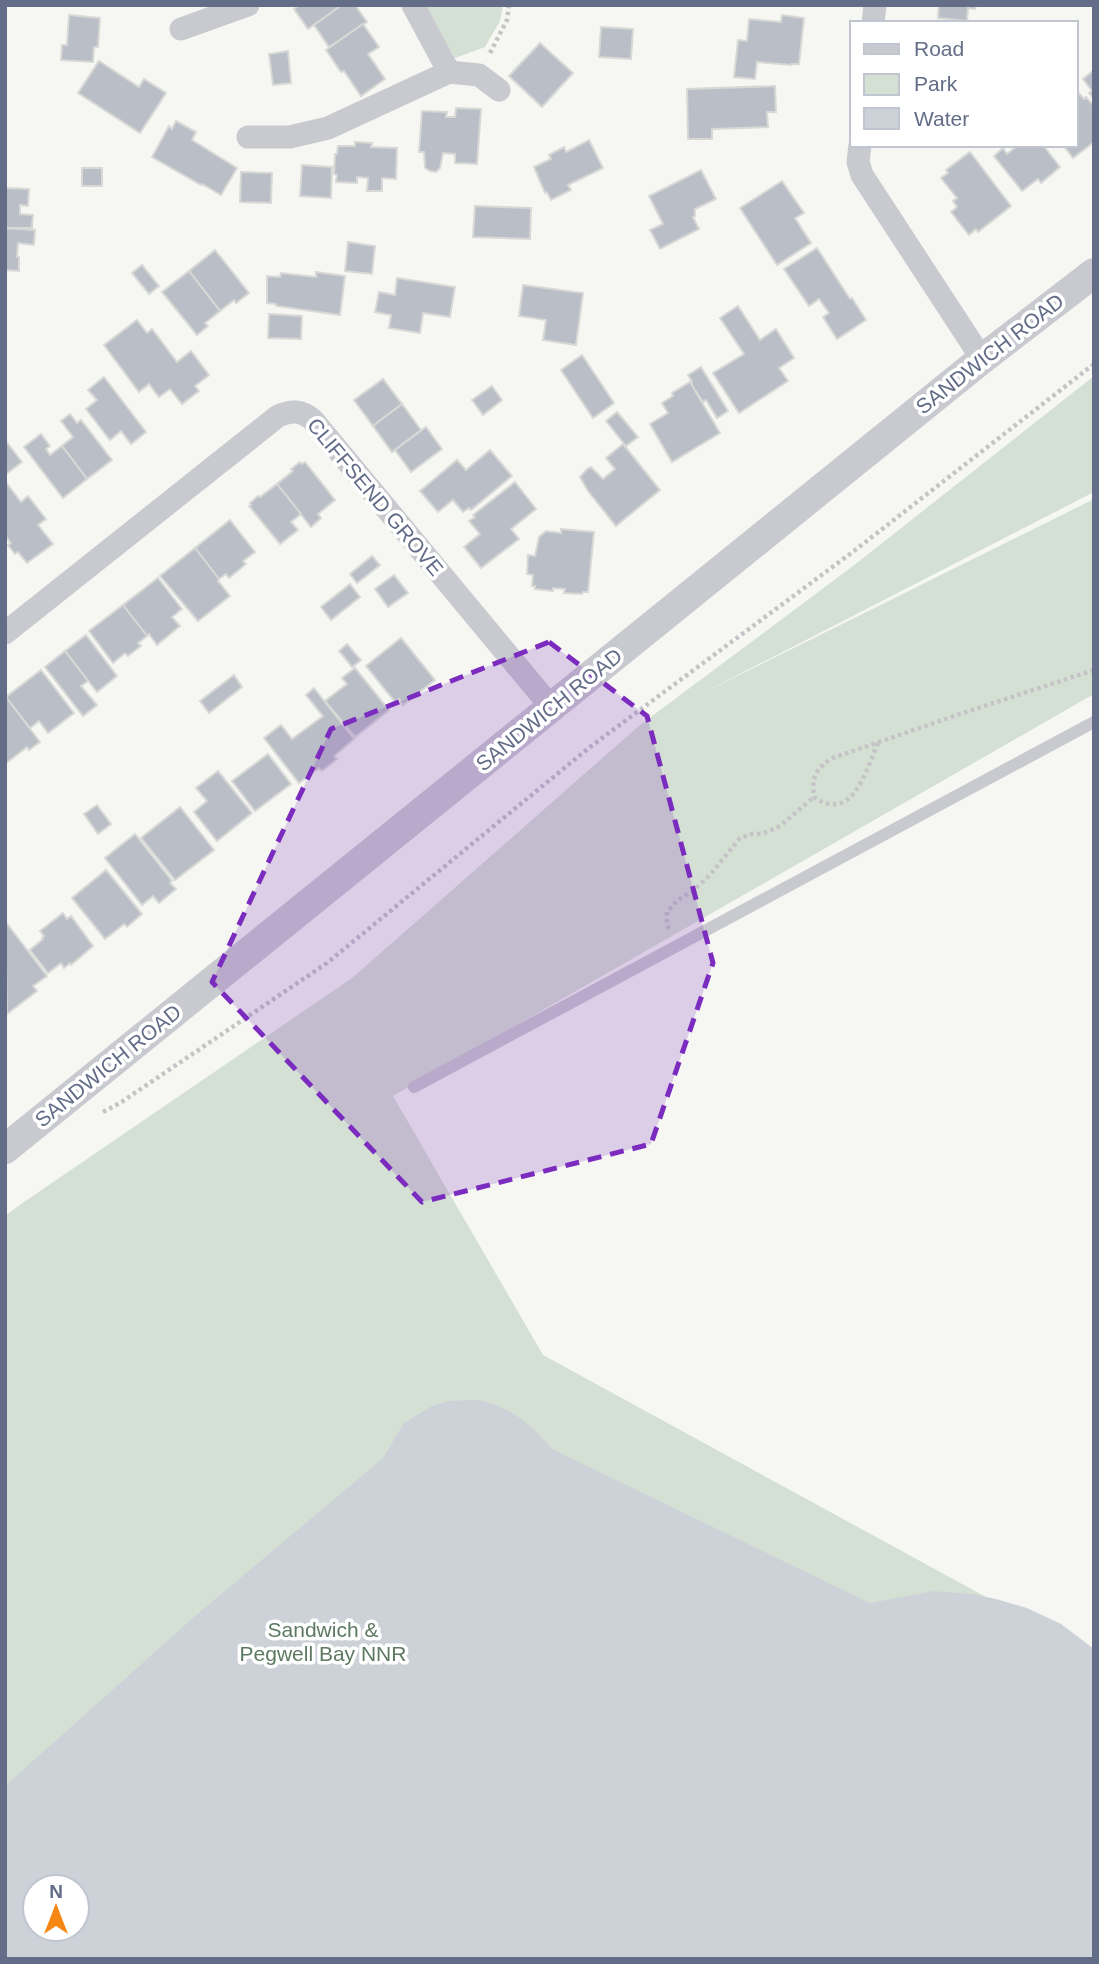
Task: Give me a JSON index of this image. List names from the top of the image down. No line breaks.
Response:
{"streets":{"street":["SANDWICH ROAD","CLIFFSEND GROVE"]},"crossings":[["SANDWICH ROAD","CLIFFSEND GROVE"]],"parks":["Sandwich & Pegwell Bay NNR"],"legend":["Road","Park","Water"],"north":"top"}
